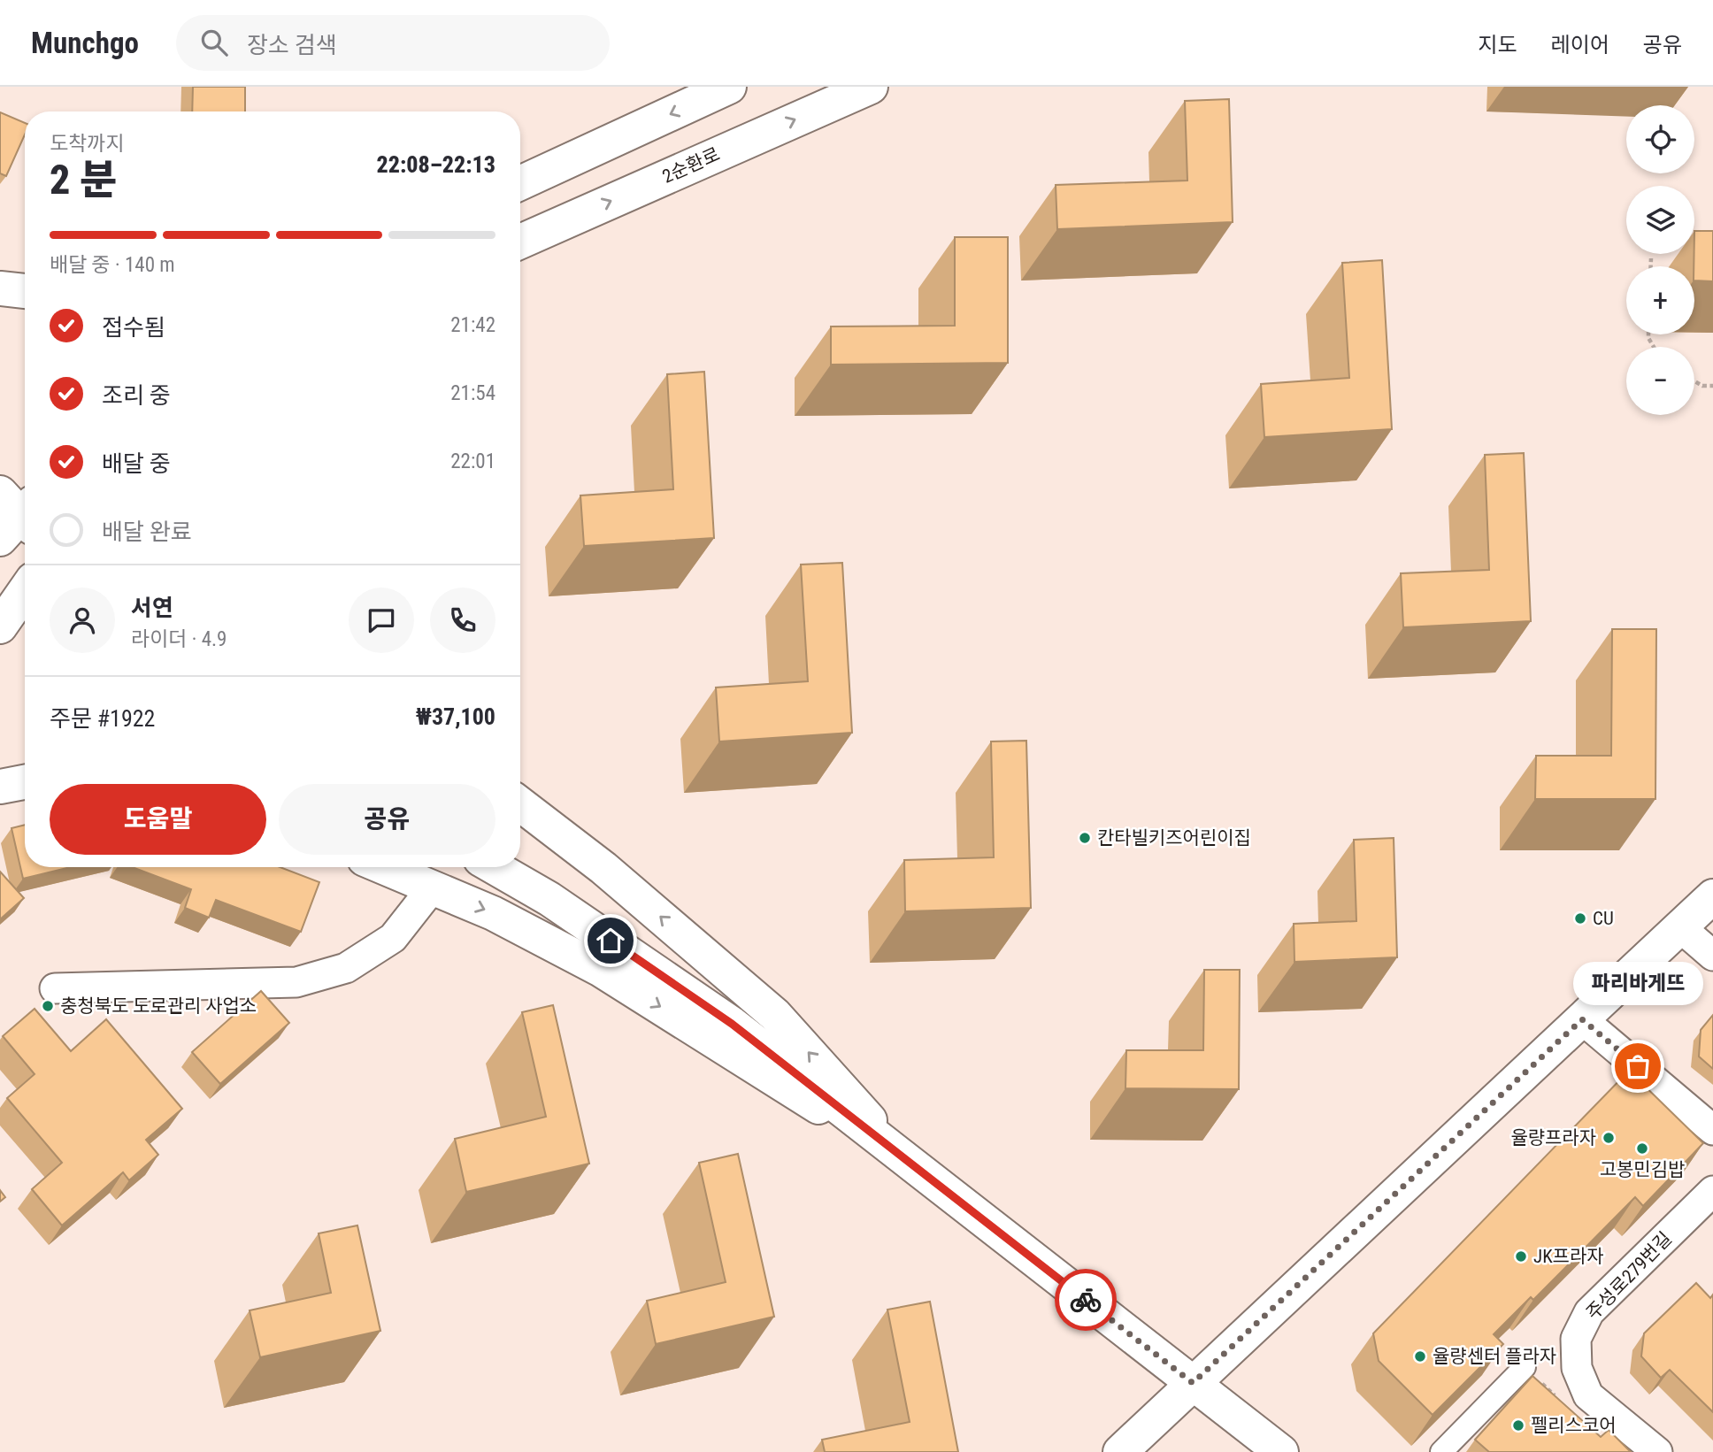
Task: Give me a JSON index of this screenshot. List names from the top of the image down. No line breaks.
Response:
{"streets":{"street":["2순환로","주성로279번길"]},"places":["칸타빌키즈어린이집","CU","충청북도 도로관리 사업소","파리바게뜨","율량프라자","고봉민김밥","JK프라자","율량센터 플라자","펠리스코어"],"page":{"header":"Munchgo","search":"장소 검색","nav":["지도","레이어","공유"],"map_buttons":["+","−"],"heading":["2 분","도착까지","22:08–22:13"],"panel":["서연","라이더 · 4.9","주문 #1922","₩37,100"],"bar":"배달 중 · 140 m","list":[["접수됨","21:42"],["조리 중","21:54"],["배달 중","22:01"],"배달 완료"],"buttons":["도움말","공유"],"bubble":"파리바게뜨"}}
